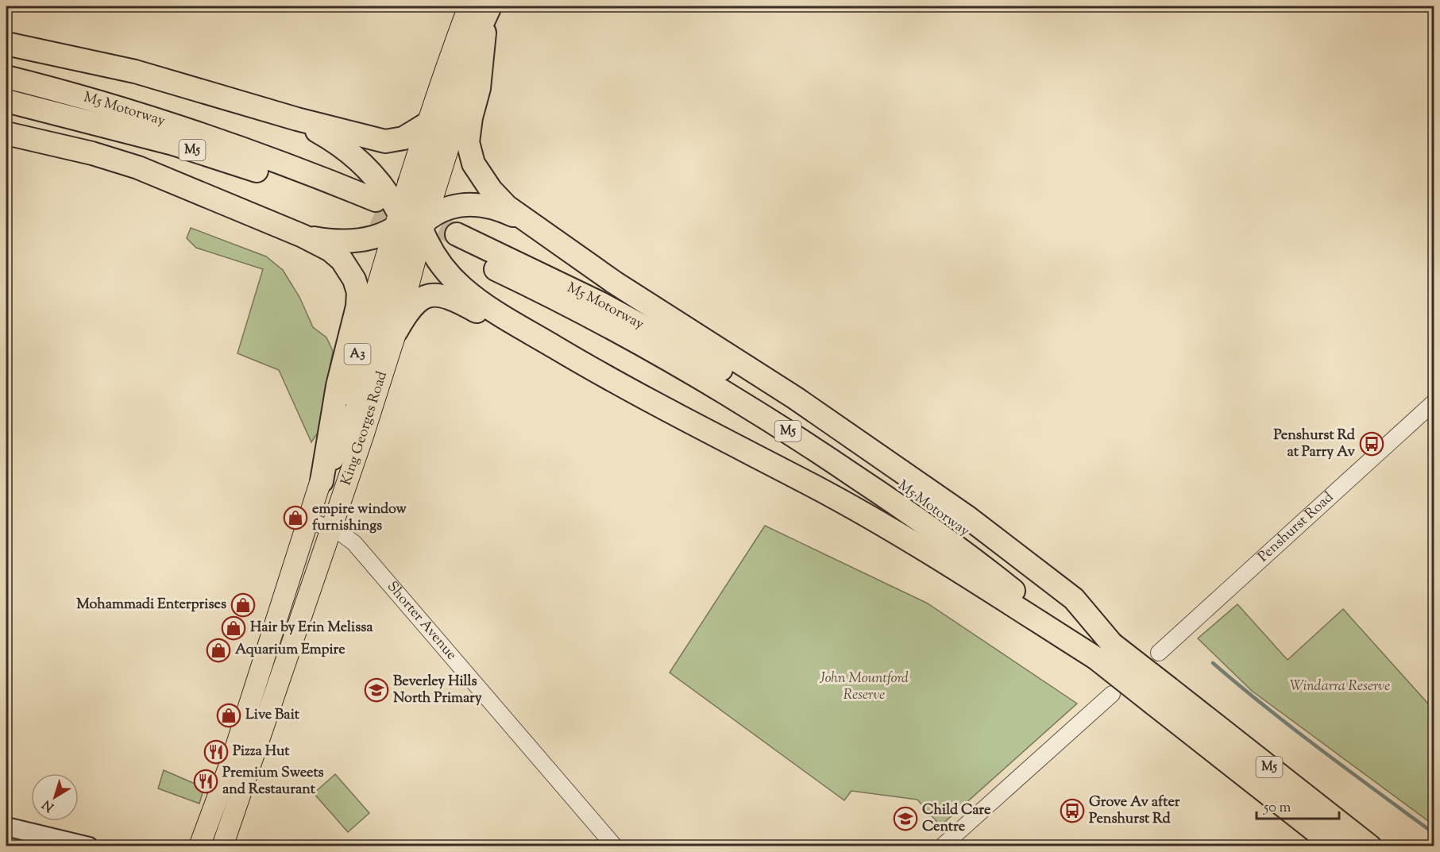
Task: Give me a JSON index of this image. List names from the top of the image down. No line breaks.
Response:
{"streets":{"highway":["M5 Motorway","M5","A3","King Georges Road"],"street":["Penshurst Road","Shorter Avenue"]},"crossings":[["M5 Motorway","M5"],["King Georges Road","Shorter Avenue"]],"parks":["John Mountford Reserve","Windarra Reserve"],"places":{"bus stop":["Penshurst Rd at Parry Av","Grove Av after Penshurst Rd"],"shop":["empire window furnishings","Mohammadi Enterprises","Hair by Erin Melissa","Aquarium Empire","Live Bait"],"school or university":["Beverley Hills North Primary","Child Care Centre"],"restaurant":["Pizza Hut","Premium Sweets and Restaurant"]},"scale_bar":"50 m","north":"bottom left"}
